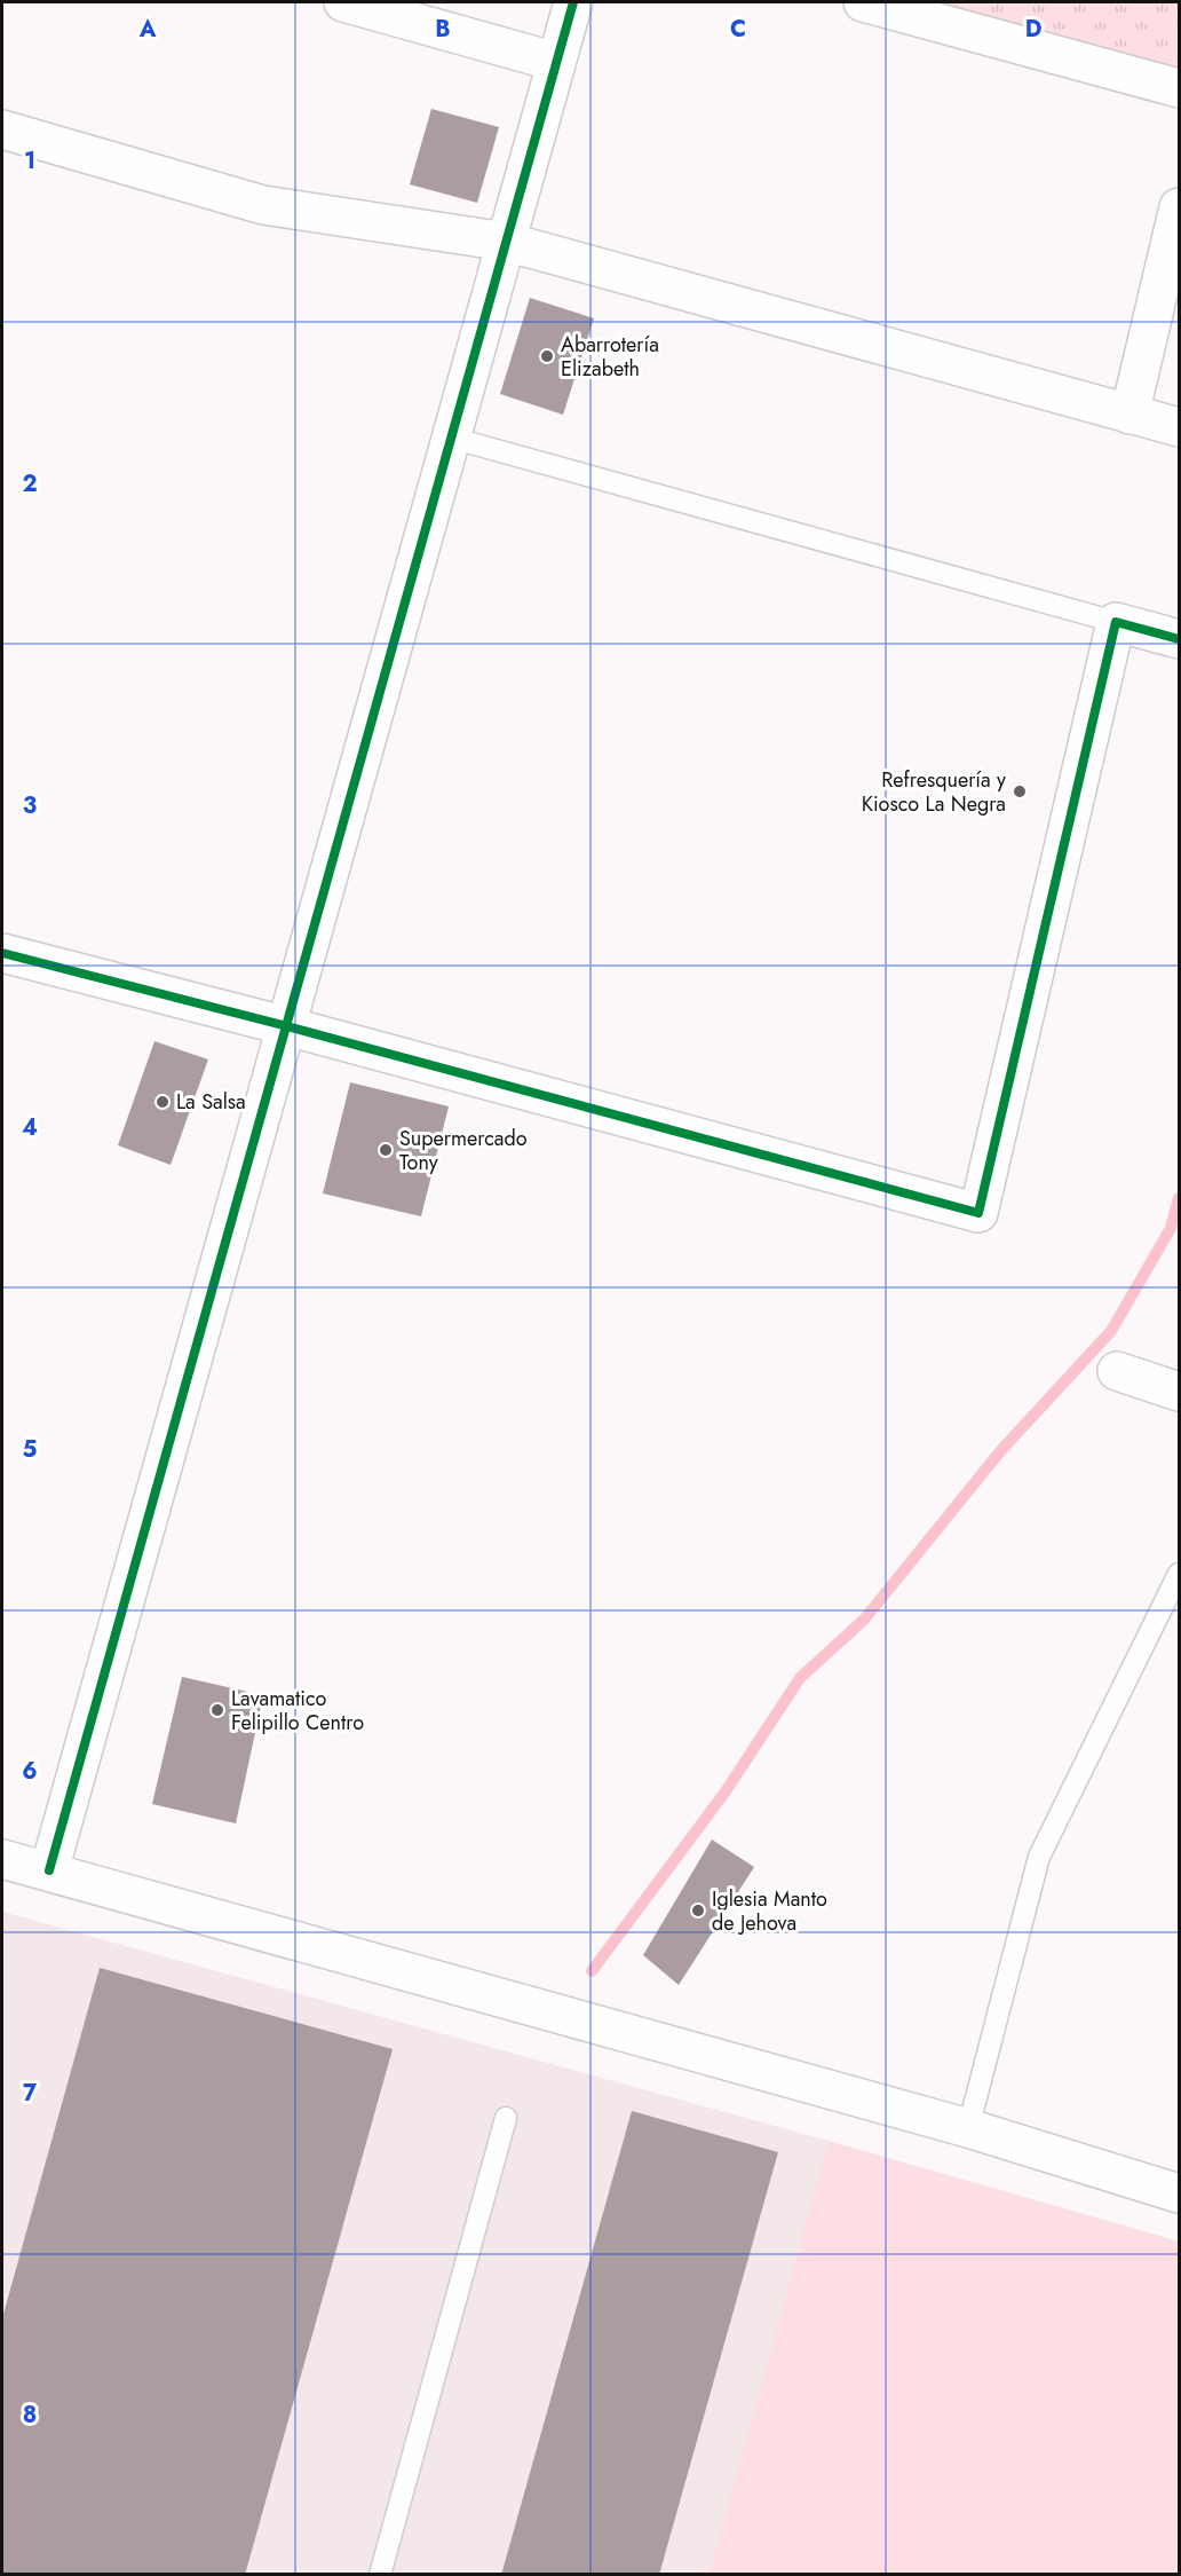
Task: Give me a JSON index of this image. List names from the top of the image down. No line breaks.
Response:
{"places":["Abarrotería Elizabeth","Refresquería y Kiosco La Negra","La Salsa","Supermercado Tony","Lavamatico Felipillo Centro","Iglesia Manto de Jehova"],"grid":{"columns":["A","B","C","D"],"rows":["1","2","3","4","5","6","7","8"]}}
